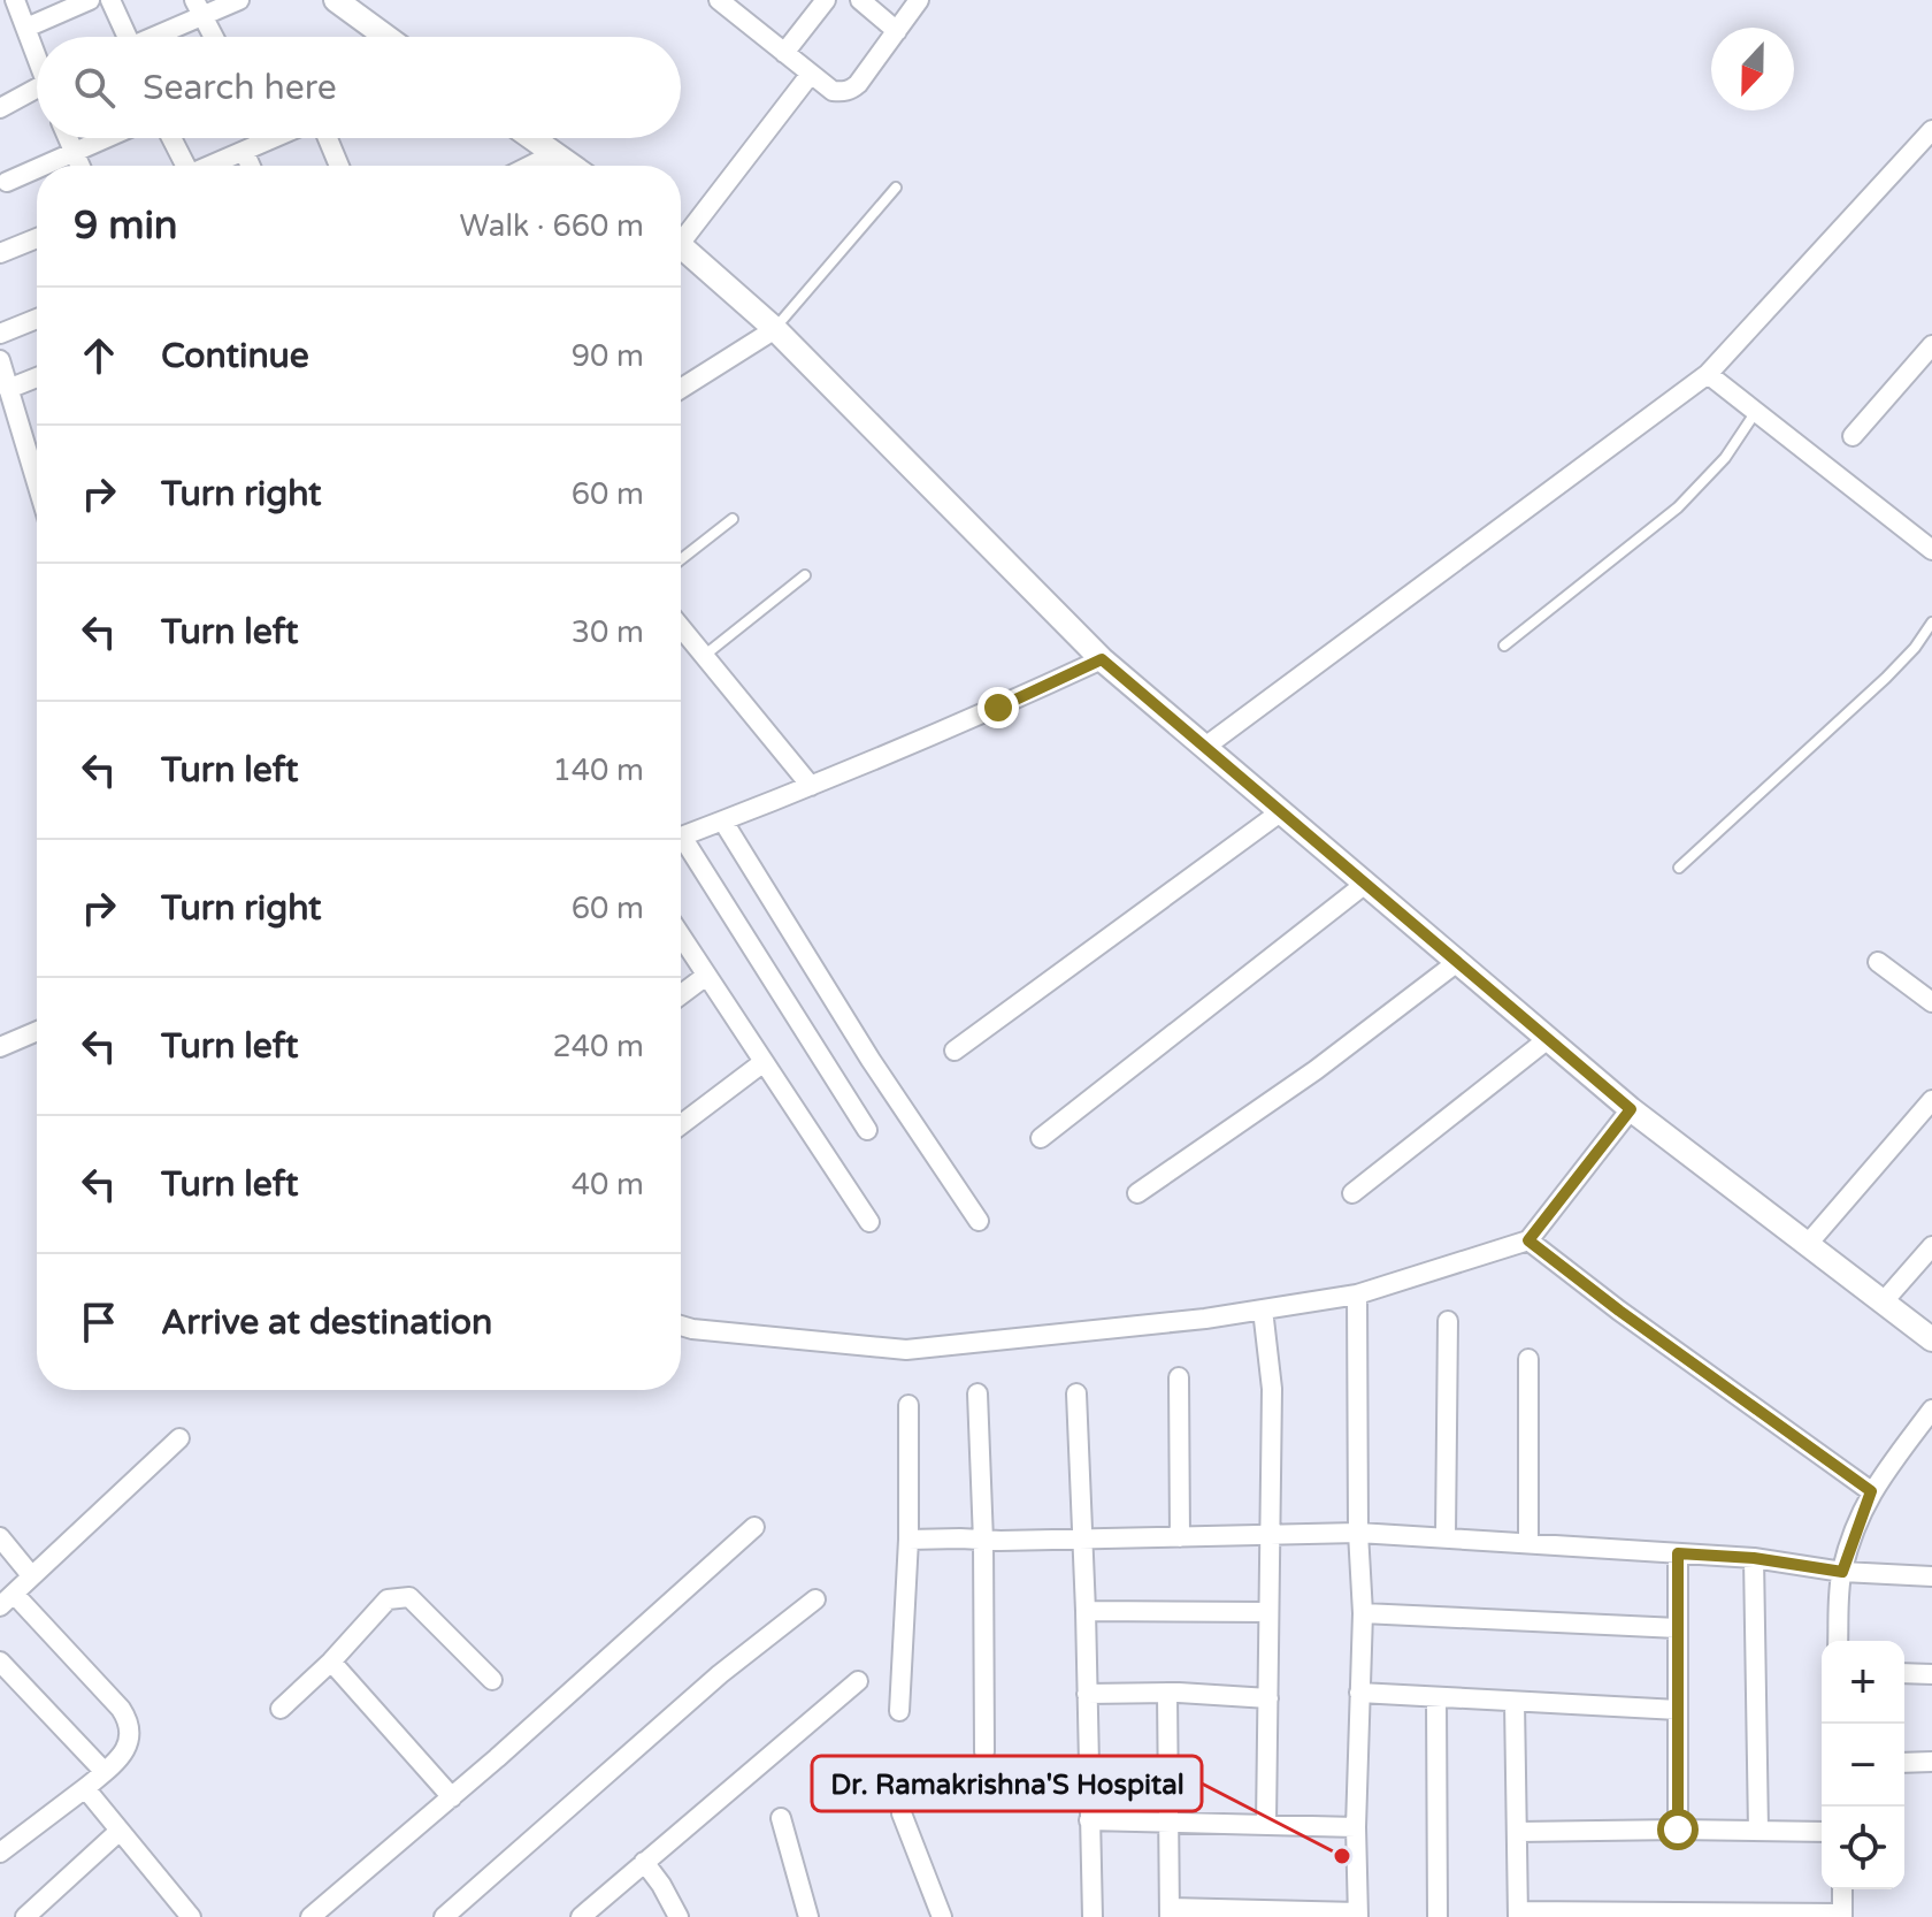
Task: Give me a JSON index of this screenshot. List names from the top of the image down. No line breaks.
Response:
{"places":["Dr. Ramakrishna'S Hospital"],"north":"bottom","page":{"search":"Search here","heading":["9 min","Walk · 660 m"],"list":[["Continue","90 m"],["Turn right","60 m"],["Turn left","30 m"],["Turn left","140 m"],["Turn right","60 m"],["Turn left","240 m"],["Turn left","40 m"],"Arrive at destination"],"map_buttons":["+","−"]}}
